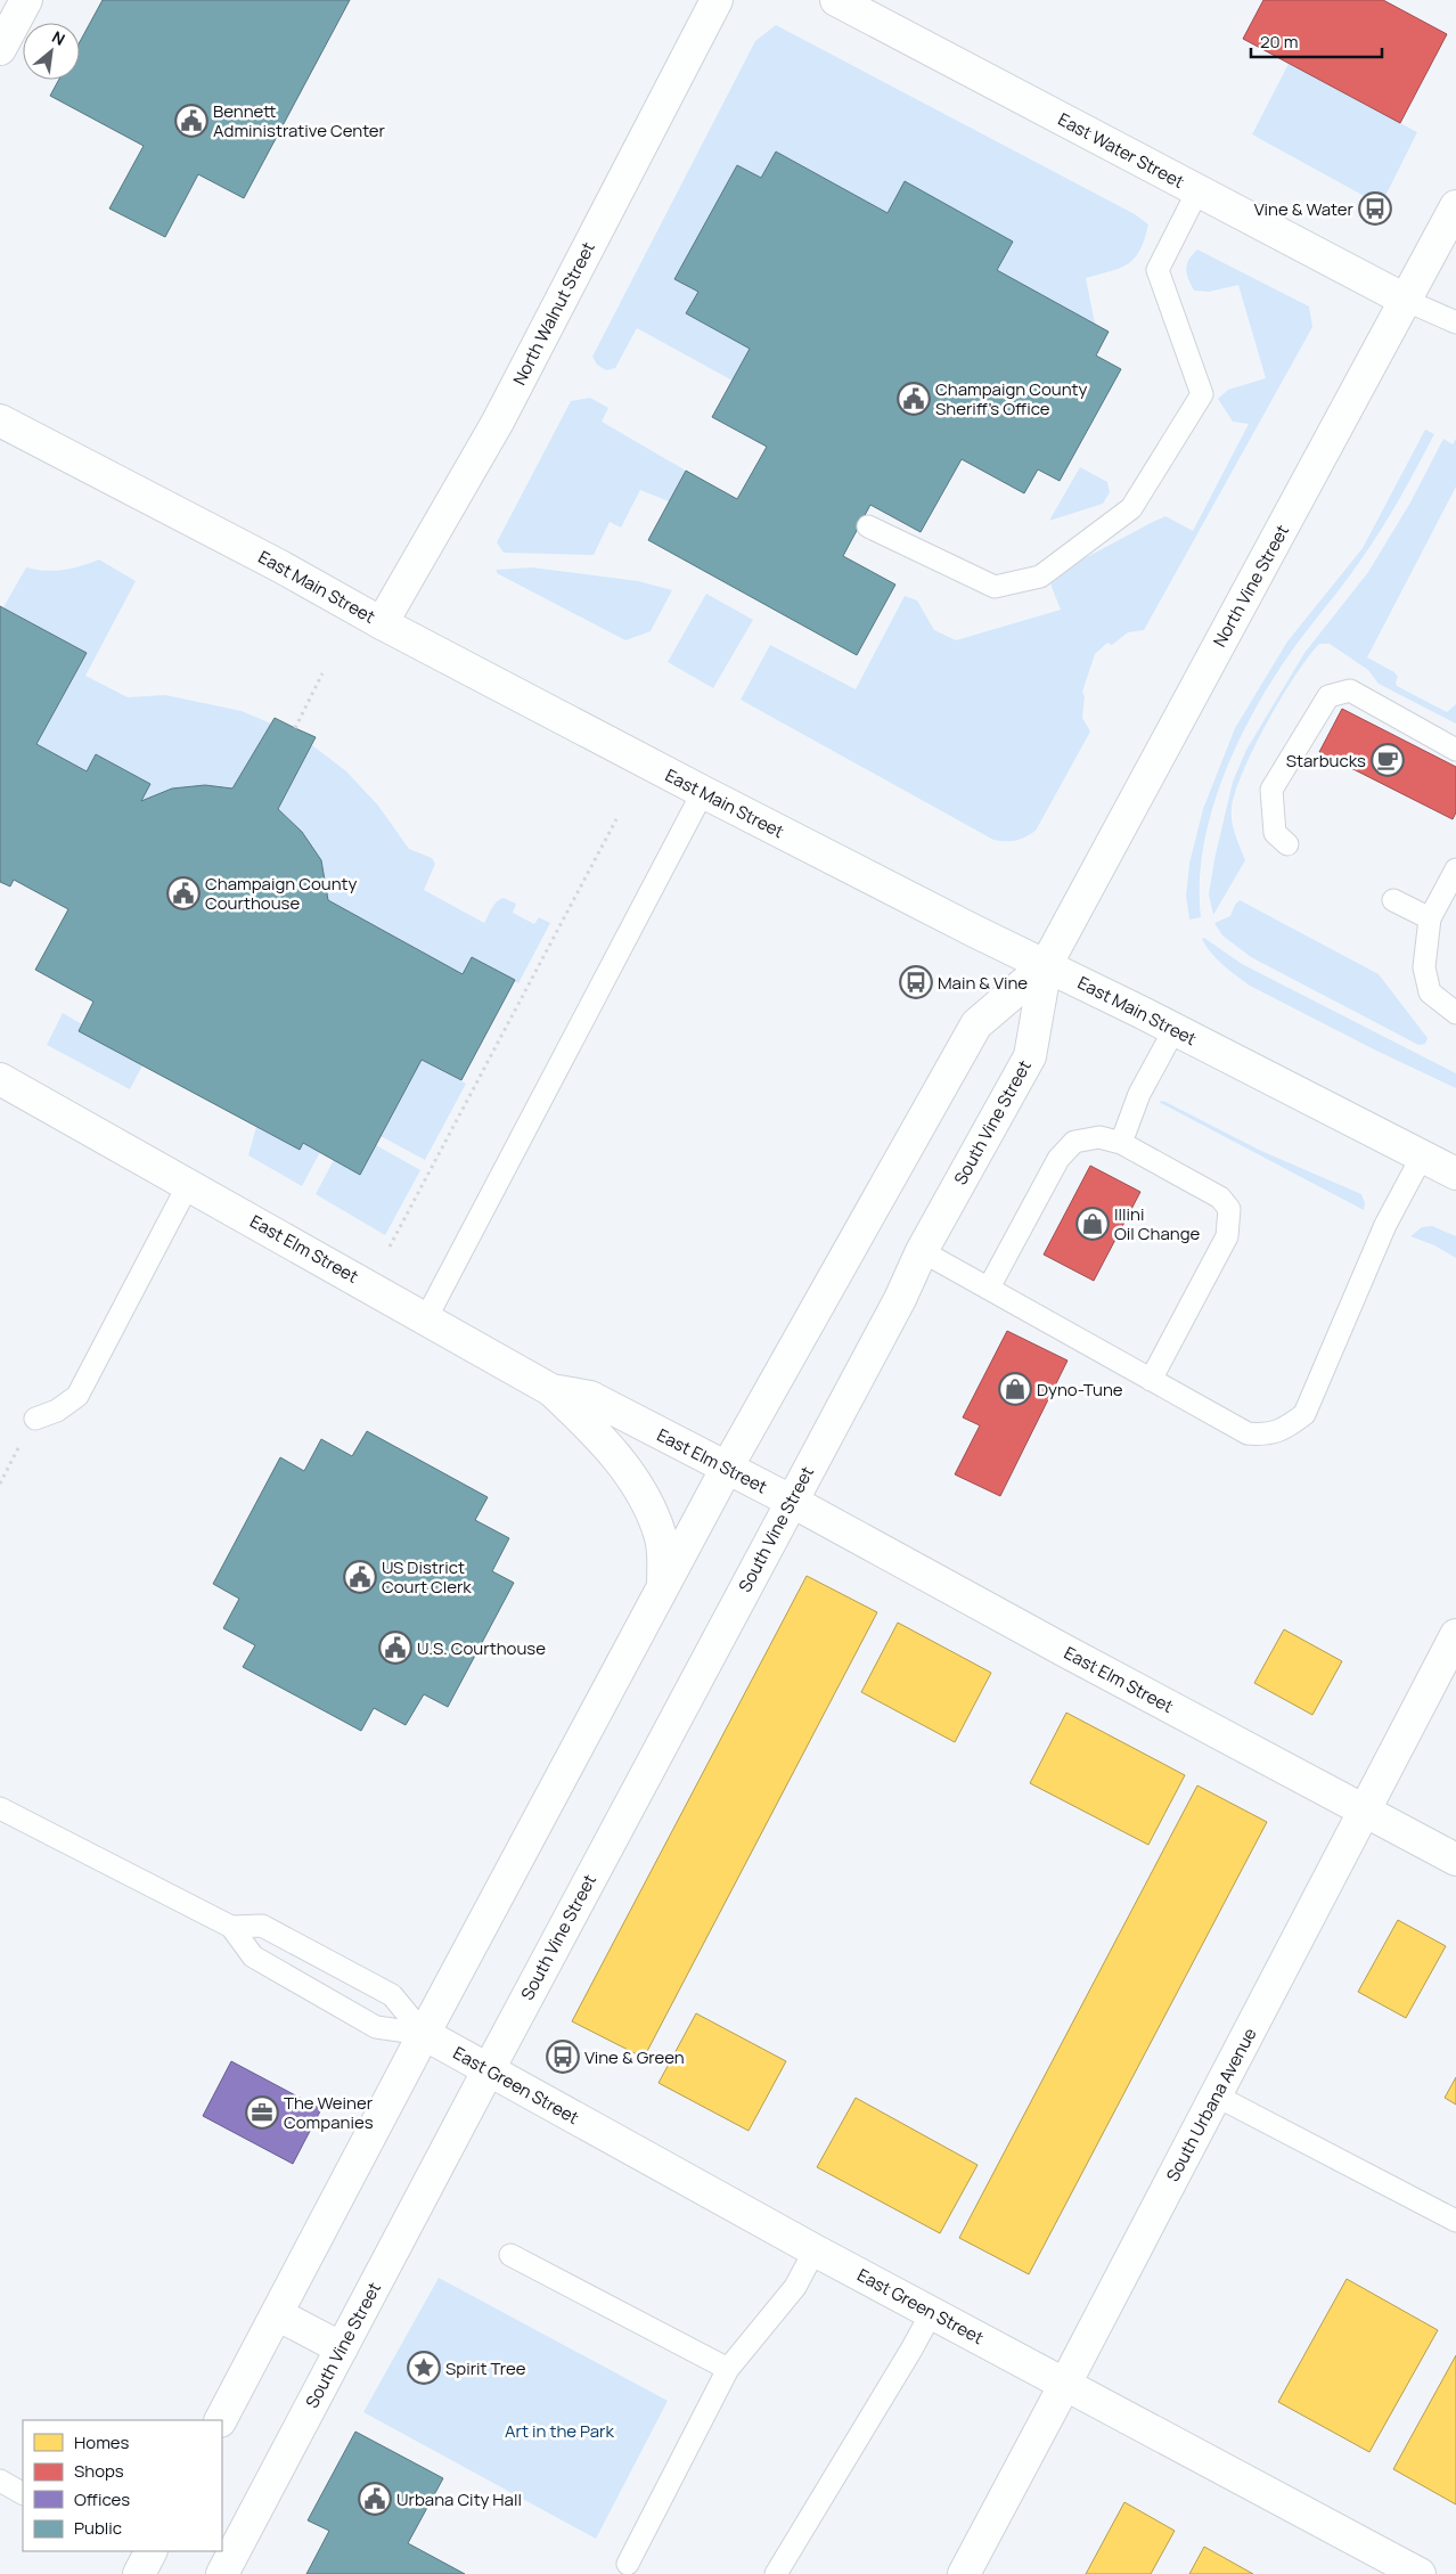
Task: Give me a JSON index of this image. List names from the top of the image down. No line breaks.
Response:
{"streets":{"main road":["East Water Street","North Walnut Street","North Vine Street","East Main Street","South Vine Street","East Elm Street","East Green Street","South Urbana Avenue"]},"crossings":[["East Water Street","North Vine Street"],["North Walnut Street","East Main Street"],["North Vine Street","East Main Street"],["North Vine Street","South Vine Street"],["East Main Street","South Vine Street"],["South Vine Street","East Elm Street"],["South Vine Street","East Green Street"],["East Elm Street","South Urbana Avenue"],["East Green Street","South Urbana Avenue"]],"parks":["Art in the Park"],"places":{"public building":["Bennett Administrative Center","Champaign County Sheriff's Office","Champaign County Courthouse","US District Court Clerk","U.S. Courthouse","Urbana City Hall"],"bus stop":["Vine & Water","Main & Vine","Vine & Green"],"cafe":["Starbucks"],"shop":["Illini Oil Change","Dyno-Tune"],"office":["The Weiner Companies"],"place":["Spirit Tree"]},"legend":["Homes","Shops","Offices","Public"],"scale_bar":"20 m","north":"top right"}
